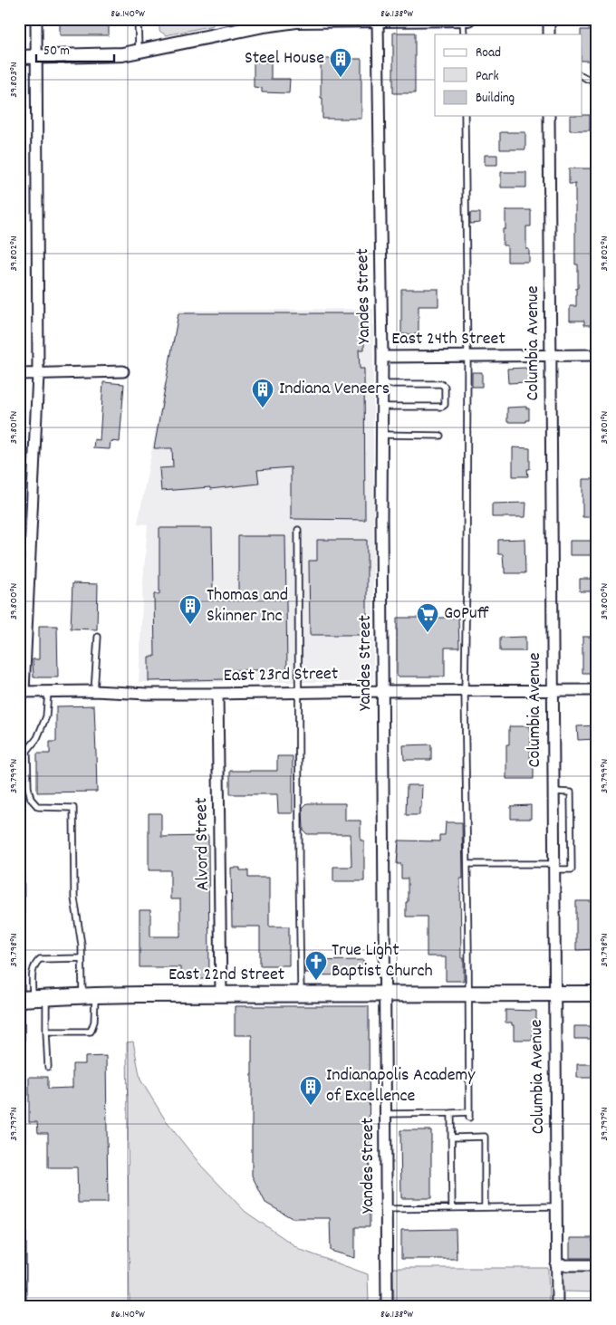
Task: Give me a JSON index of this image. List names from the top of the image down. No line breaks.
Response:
{"streets":{"main road":["East 22nd Street"],"street":["Yandes Street","East 24th Street","Columbia Avenue","East 23rd Street","Alvord Street"]},"crossings":[["Yandes Street","East 24th Street"],["Yandes Street","East 23rd Street"],["Yandes Street","East 22nd Street"],["East 24th Street","Columbia Avenue"],["Columbia Avenue","East 23rd Street"],["Columbia Avenue","East 22nd Street"],["East 23rd Street","Alvord Street"],["Alvord Street","East 22nd Street"]],"places":{"building":["Steel House","Indiana Veneers","Thomas and Skinner Inc","Indianapolis Academy of Excellence"],"supermarket":["GoPuff"],"church":["True Light Baptist Church"]},"legend":["Road","Park","Building"],"scale_bar":"50 m","coordinates":["86.140°W","86.138°W","39.803°N","39.802°N","39.801°N","39.800°N","39.799°N","39.798°N","39.797°N"]}
